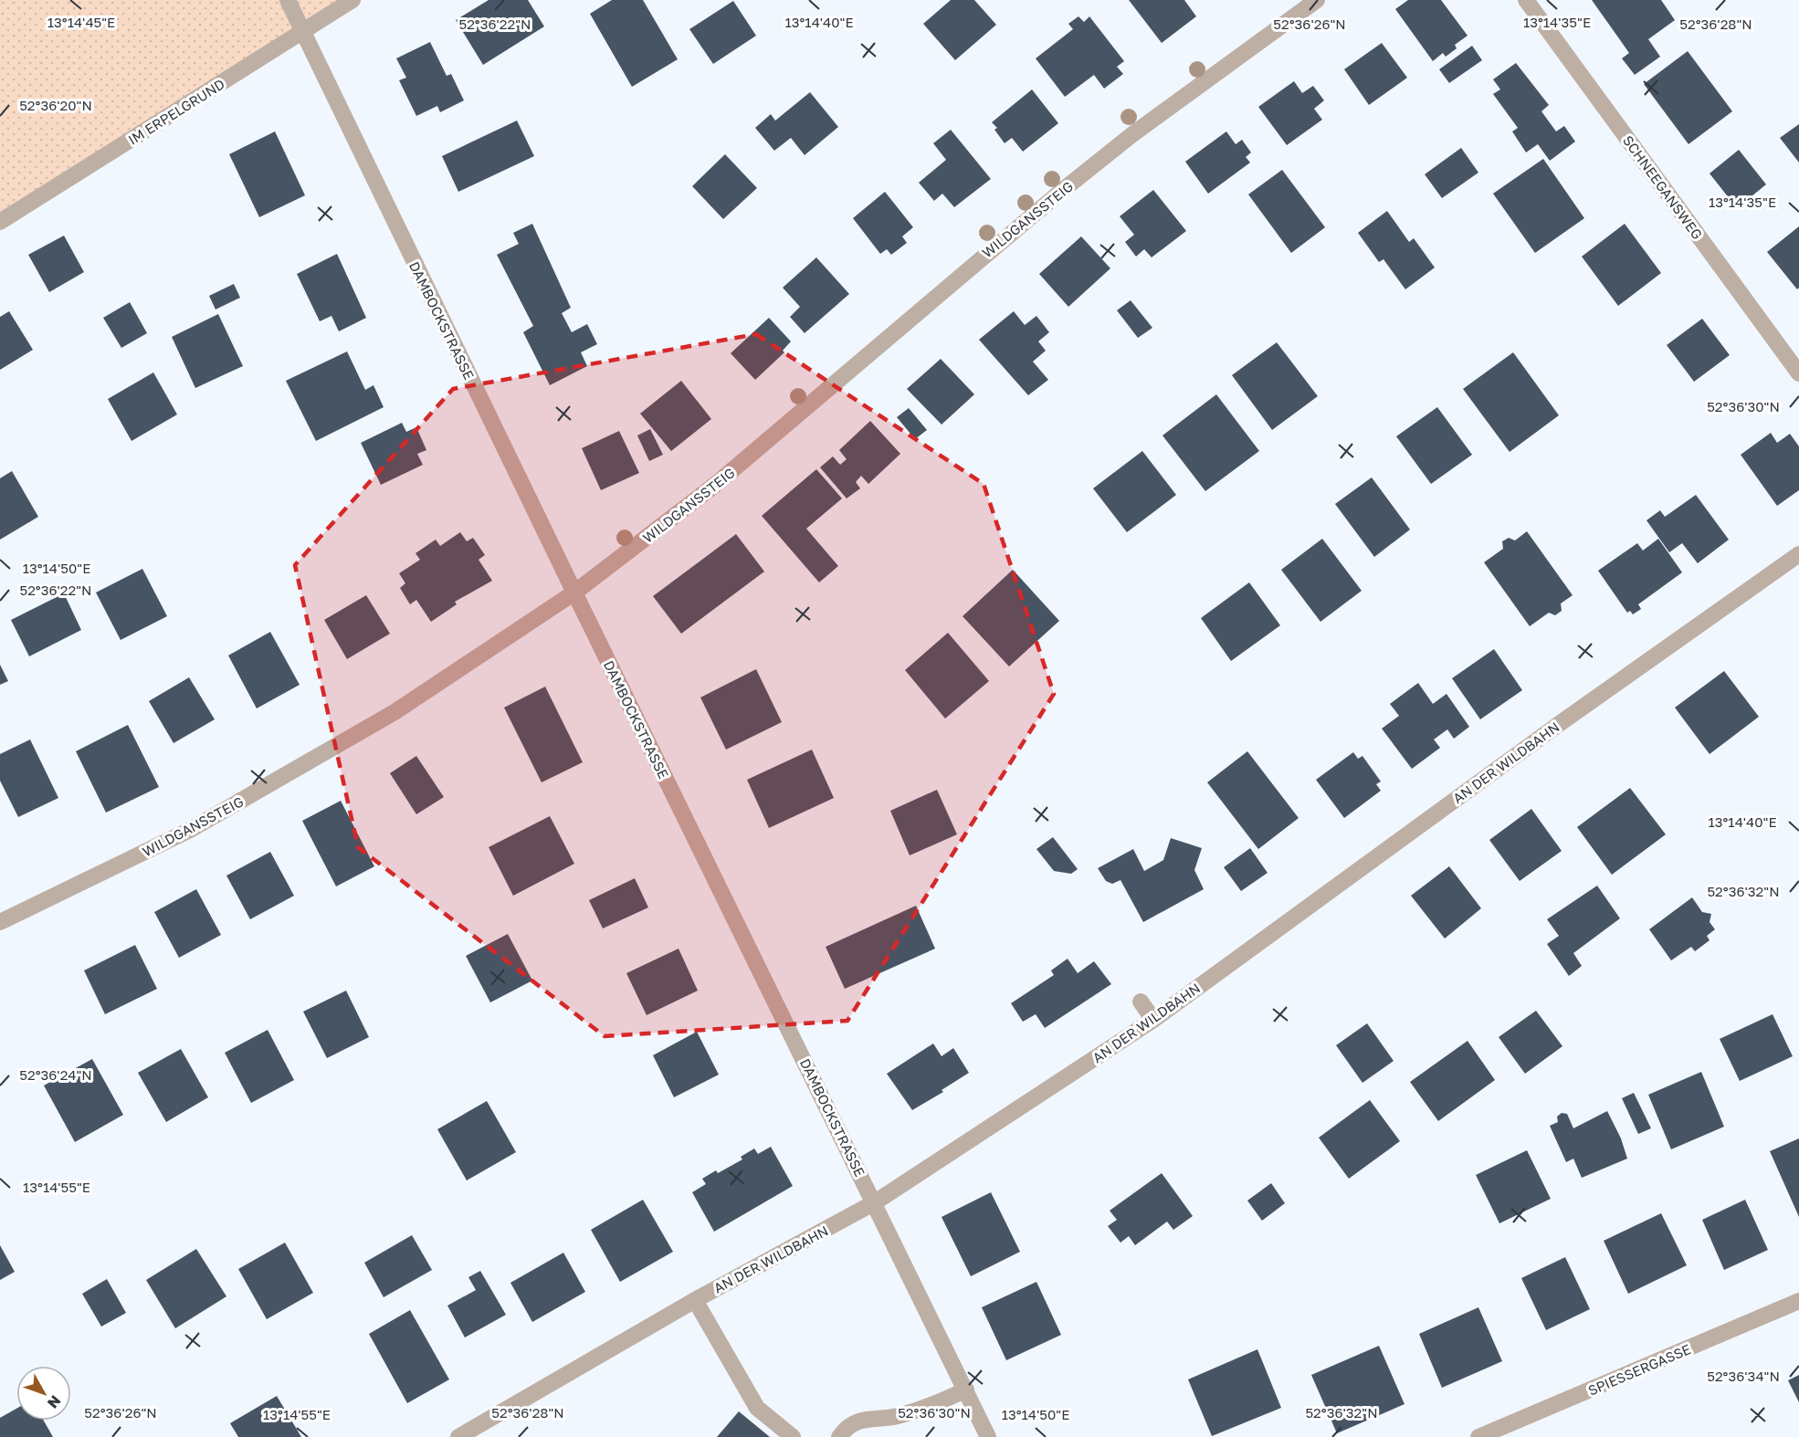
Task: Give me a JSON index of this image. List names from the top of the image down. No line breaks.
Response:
{"streets":{"street":["IM ERPELGRUND","SCHNEEGANSWEG","WILDGANSSTEIG","DAMBOCKSTRASSE","AN DER WILDBAHN","SPIESSERGASSE"]},"crossings":[["IM ERPELGRUND","DAMBOCKSTRASSE"],["WILDGANSSTEIG","DAMBOCKSTRASSE"],["DAMBOCKSTRASSE","AN DER WILDBAHN"]],"north":"bottom right","coordinates":["13°14'40\"E","13°14'45\"E","13°14'35\"E","52°36'22\"N","52°36'26\"N","52°36'28\"N","52°36'20\"N","52°36'30\"N","13°14'50\"E","52°36'32\"N","52°36'24\"N","13°14'55\"E","52°36'34\"N"]}
